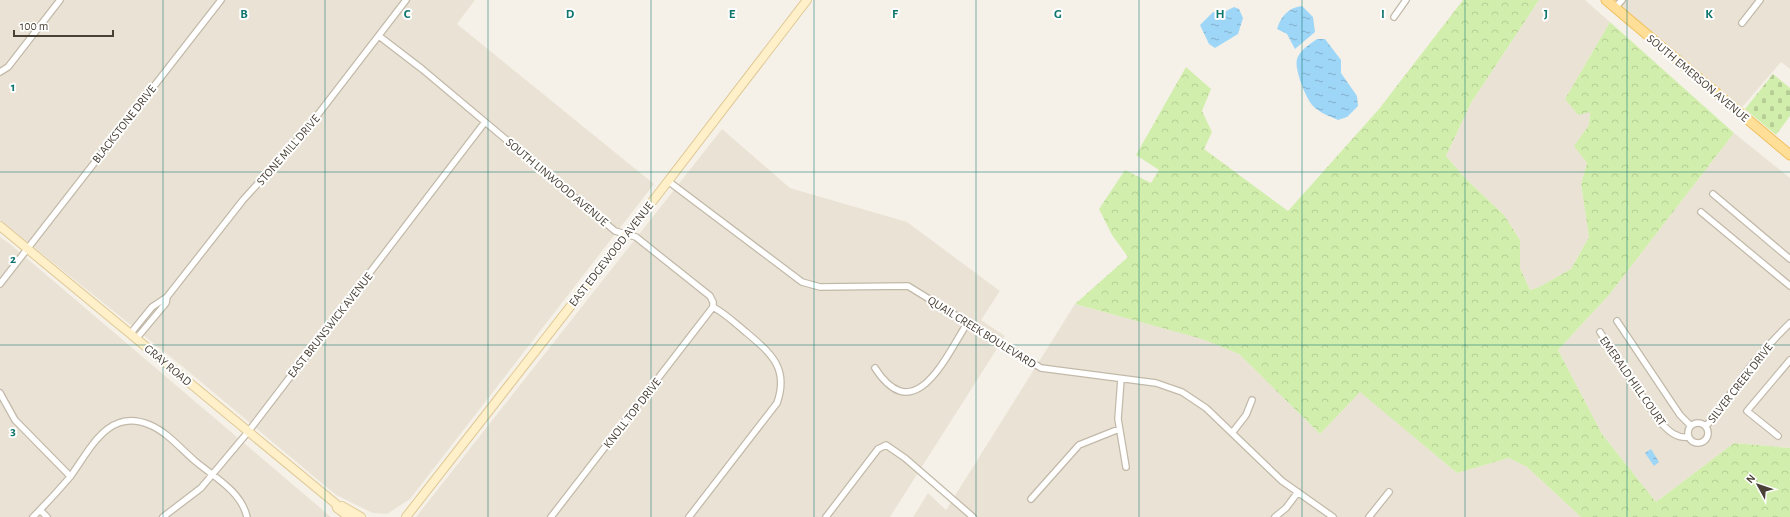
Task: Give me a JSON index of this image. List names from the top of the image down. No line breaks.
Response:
{"streets":{"main road":["SOUTH EMERSON AVENUE","EAST EDGEWOOD AVENUE","GRAY ROAD"],"street":["BLACKSTONE DRIVE","STONE MILL DRIVE","SOUTH LINWOOD AVENUE","EAST BRUNSWICK AVENUE","QUAIL CREEK BOULEVARD","EMERALD HILL COURT","SILVER CREEK DRIVE","KNOLL TOP DRIVE"]},"crossings":[["BLACKSTONE DRIVE","GRAY ROAD"],["STONE MILL DRIVE","SOUTH LINWOOD AVENUE"],["STONE MILL DRIVE","GRAY ROAD"],["SOUTH LINWOOD AVENUE","EAST EDGEWOOD AVENUE"],["SOUTH LINWOOD AVENUE","EAST BRUNSWICK AVENUE"],["SOUTH LINWOOD AVENUE","KNOLL TOP DRIVE"],["EAST EDGEWOOD AVENUE","QUAIL CREEK BOULEVARD"],["EAST BRUNSWICK AVENUE","GRAY ROAD"],["EMERALD HILL COURT","SILVER CREEK DRIVE"]],"scale_bar":"100 m","north":"top left","grid":{"columns":["B","C","D","E","F","G","H","I","J","K"],"rows":["1","2","3"]}}
